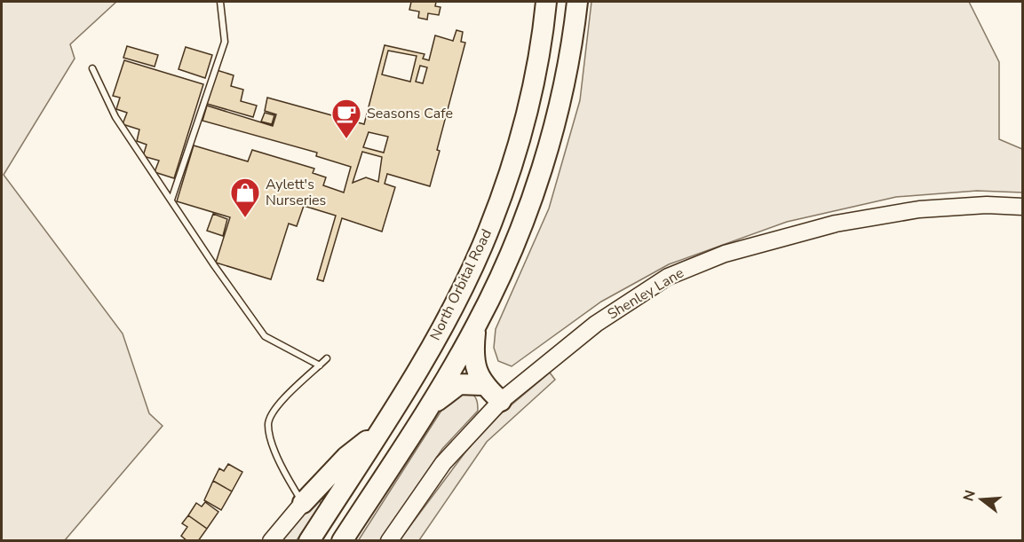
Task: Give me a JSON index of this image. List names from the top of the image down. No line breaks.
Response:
{"streets":{"highway":["North Orbital Road"],"main road":["Shenley Lane"]},"places":{"cafe":["Seasons Cafe"],"shop":["Aylett's Nurseries"]},"north":"left"}
